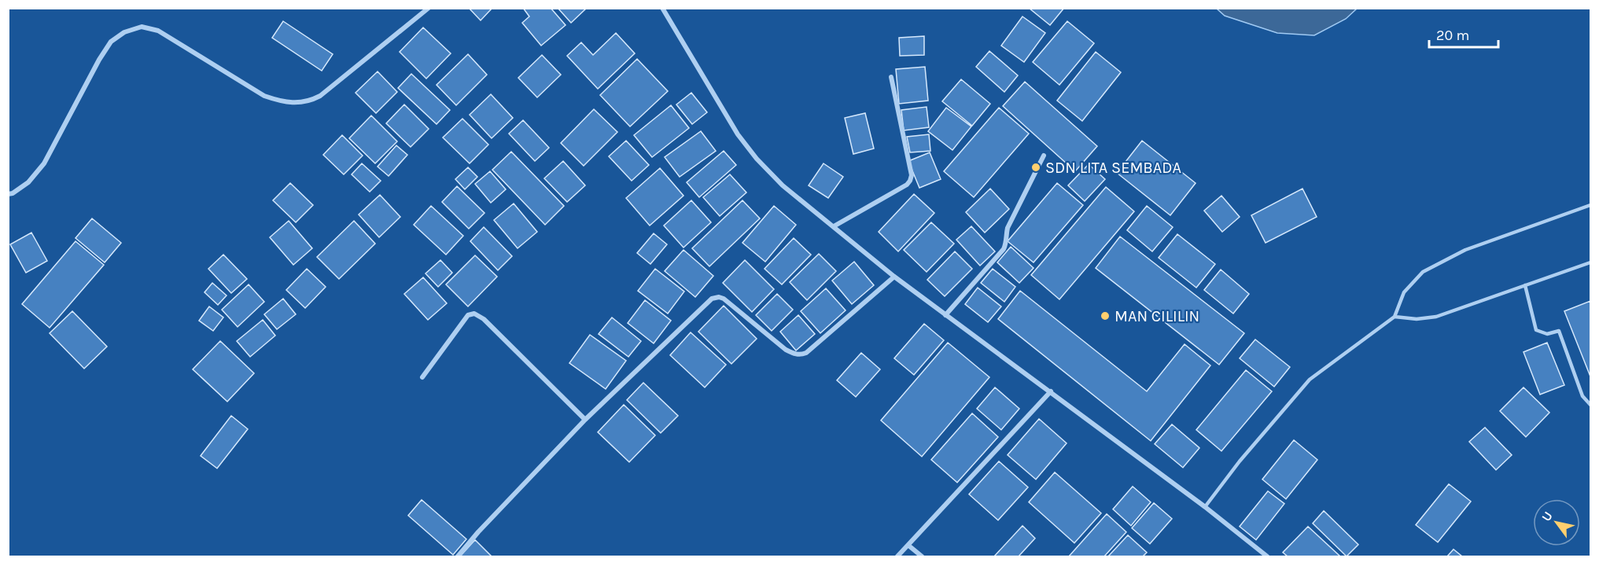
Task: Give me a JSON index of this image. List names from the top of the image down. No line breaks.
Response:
{"places":["SDN LITA SEMBADA","MAN CILILIN"],"scale_bar":"20 m","north":"top left"}
